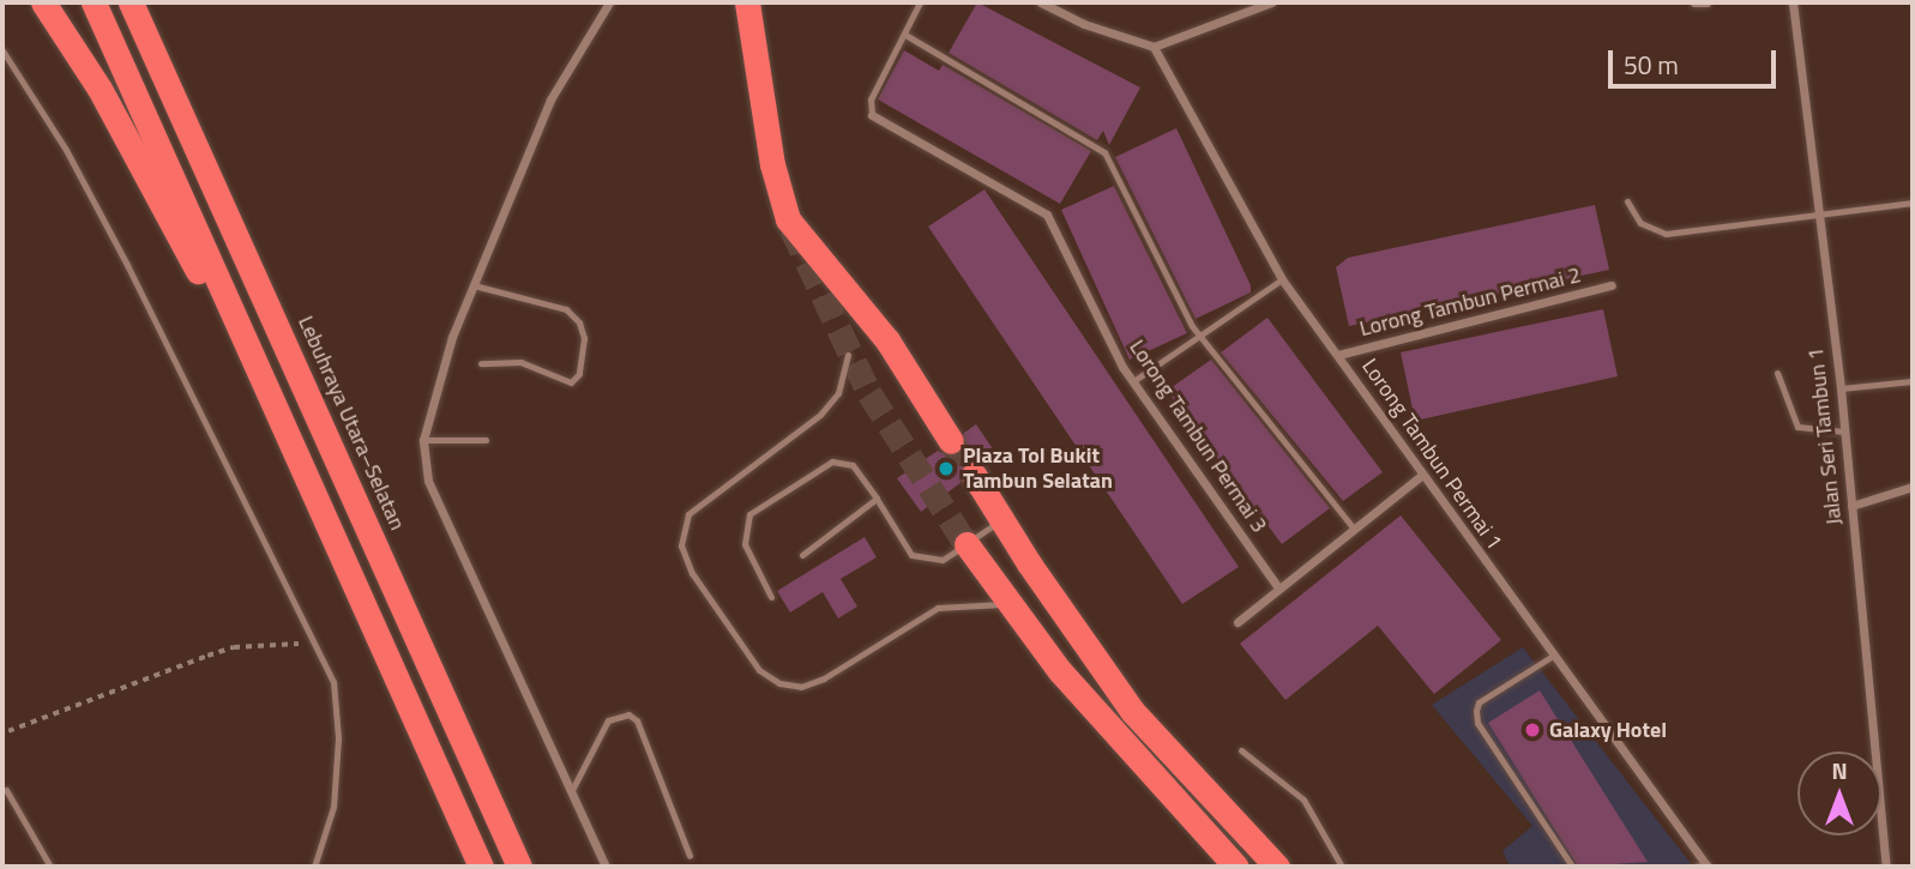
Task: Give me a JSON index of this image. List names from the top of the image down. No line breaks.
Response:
{"streets":{"highway":["Lebuhraya Utara–Selatan"],"street":["Lorong Tambun Permai 2","Lorong Tambun Permai 3","Jalan Seri Tambun 1","Lorong Tambun Permai 1"]},"crossings":[["Lorong Tambun Permai 2","Lorong Tambun Permai 1"]],"places":["Plaza Tol Bukit Tambun Selatan","Galaxy Hotel"],"scale_bar":"50 m","north":"top"}
